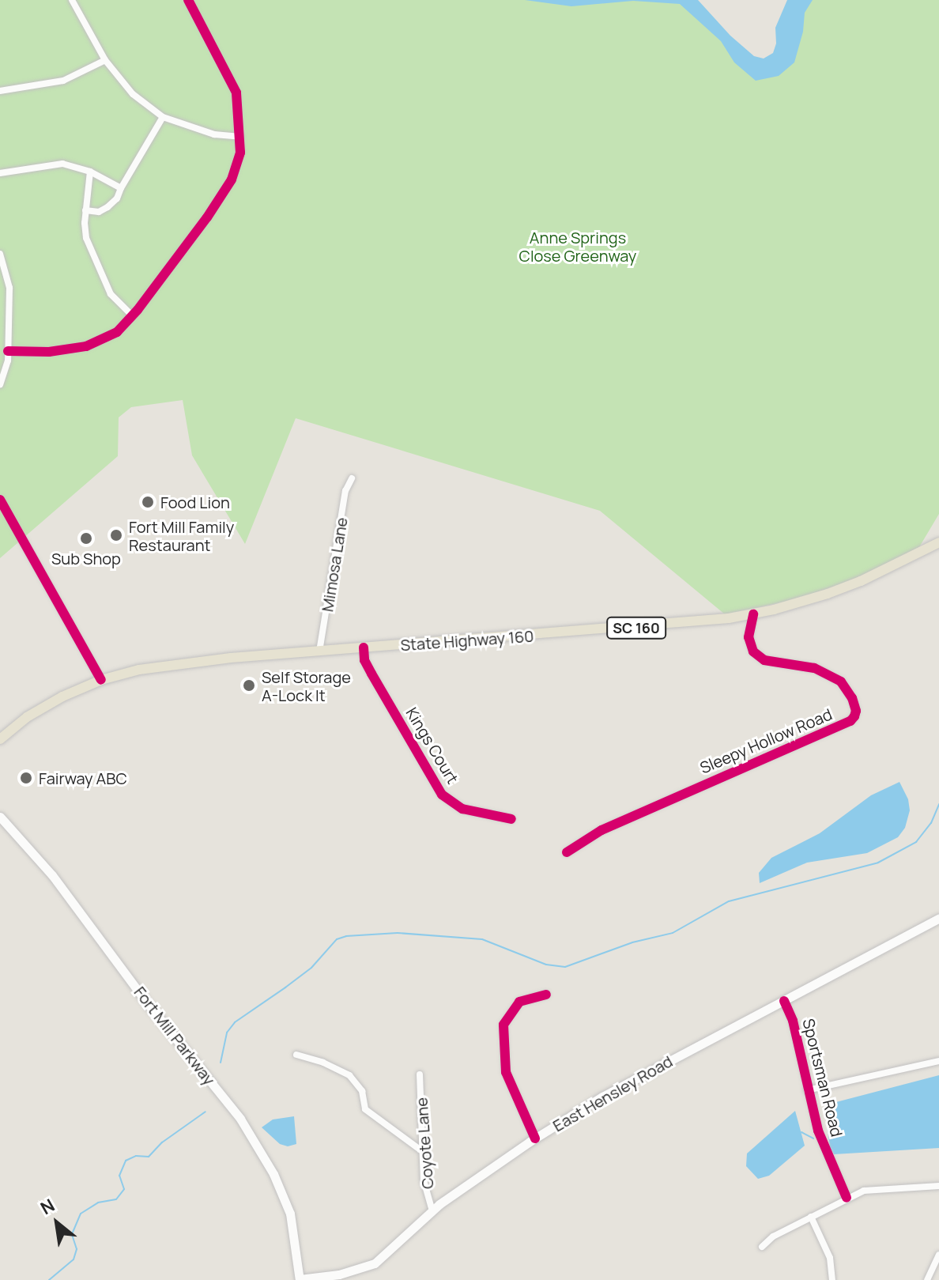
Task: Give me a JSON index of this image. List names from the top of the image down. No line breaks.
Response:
{"streets":{"main road":["SC 160","State Highway 160","Fort Mill Parkway","East Hensley Road"],"street":["Mimosa Lane","Sleepy Hollow Road","Kings Court","Sportsman Road","Coyote Lane"]},"crossings":[["Mimosa Lane","State Highway 160"],["State Highway 160","Sleepy Hollow Road"],["State Highway 160","Kings Court"],["Fort Mill Parkway","East Hensley Road"],["Sportsman Road","East Hensley Road"],["East Hensley Road","Coyote Lane"]],"parks":["Anne Springs Close Greenway"],"places":["Food Lion","Fort Mill Family Restaurant","Sub Shop","Self Storage A-Lock It","Fairway ABC"],"north":"top left"}
